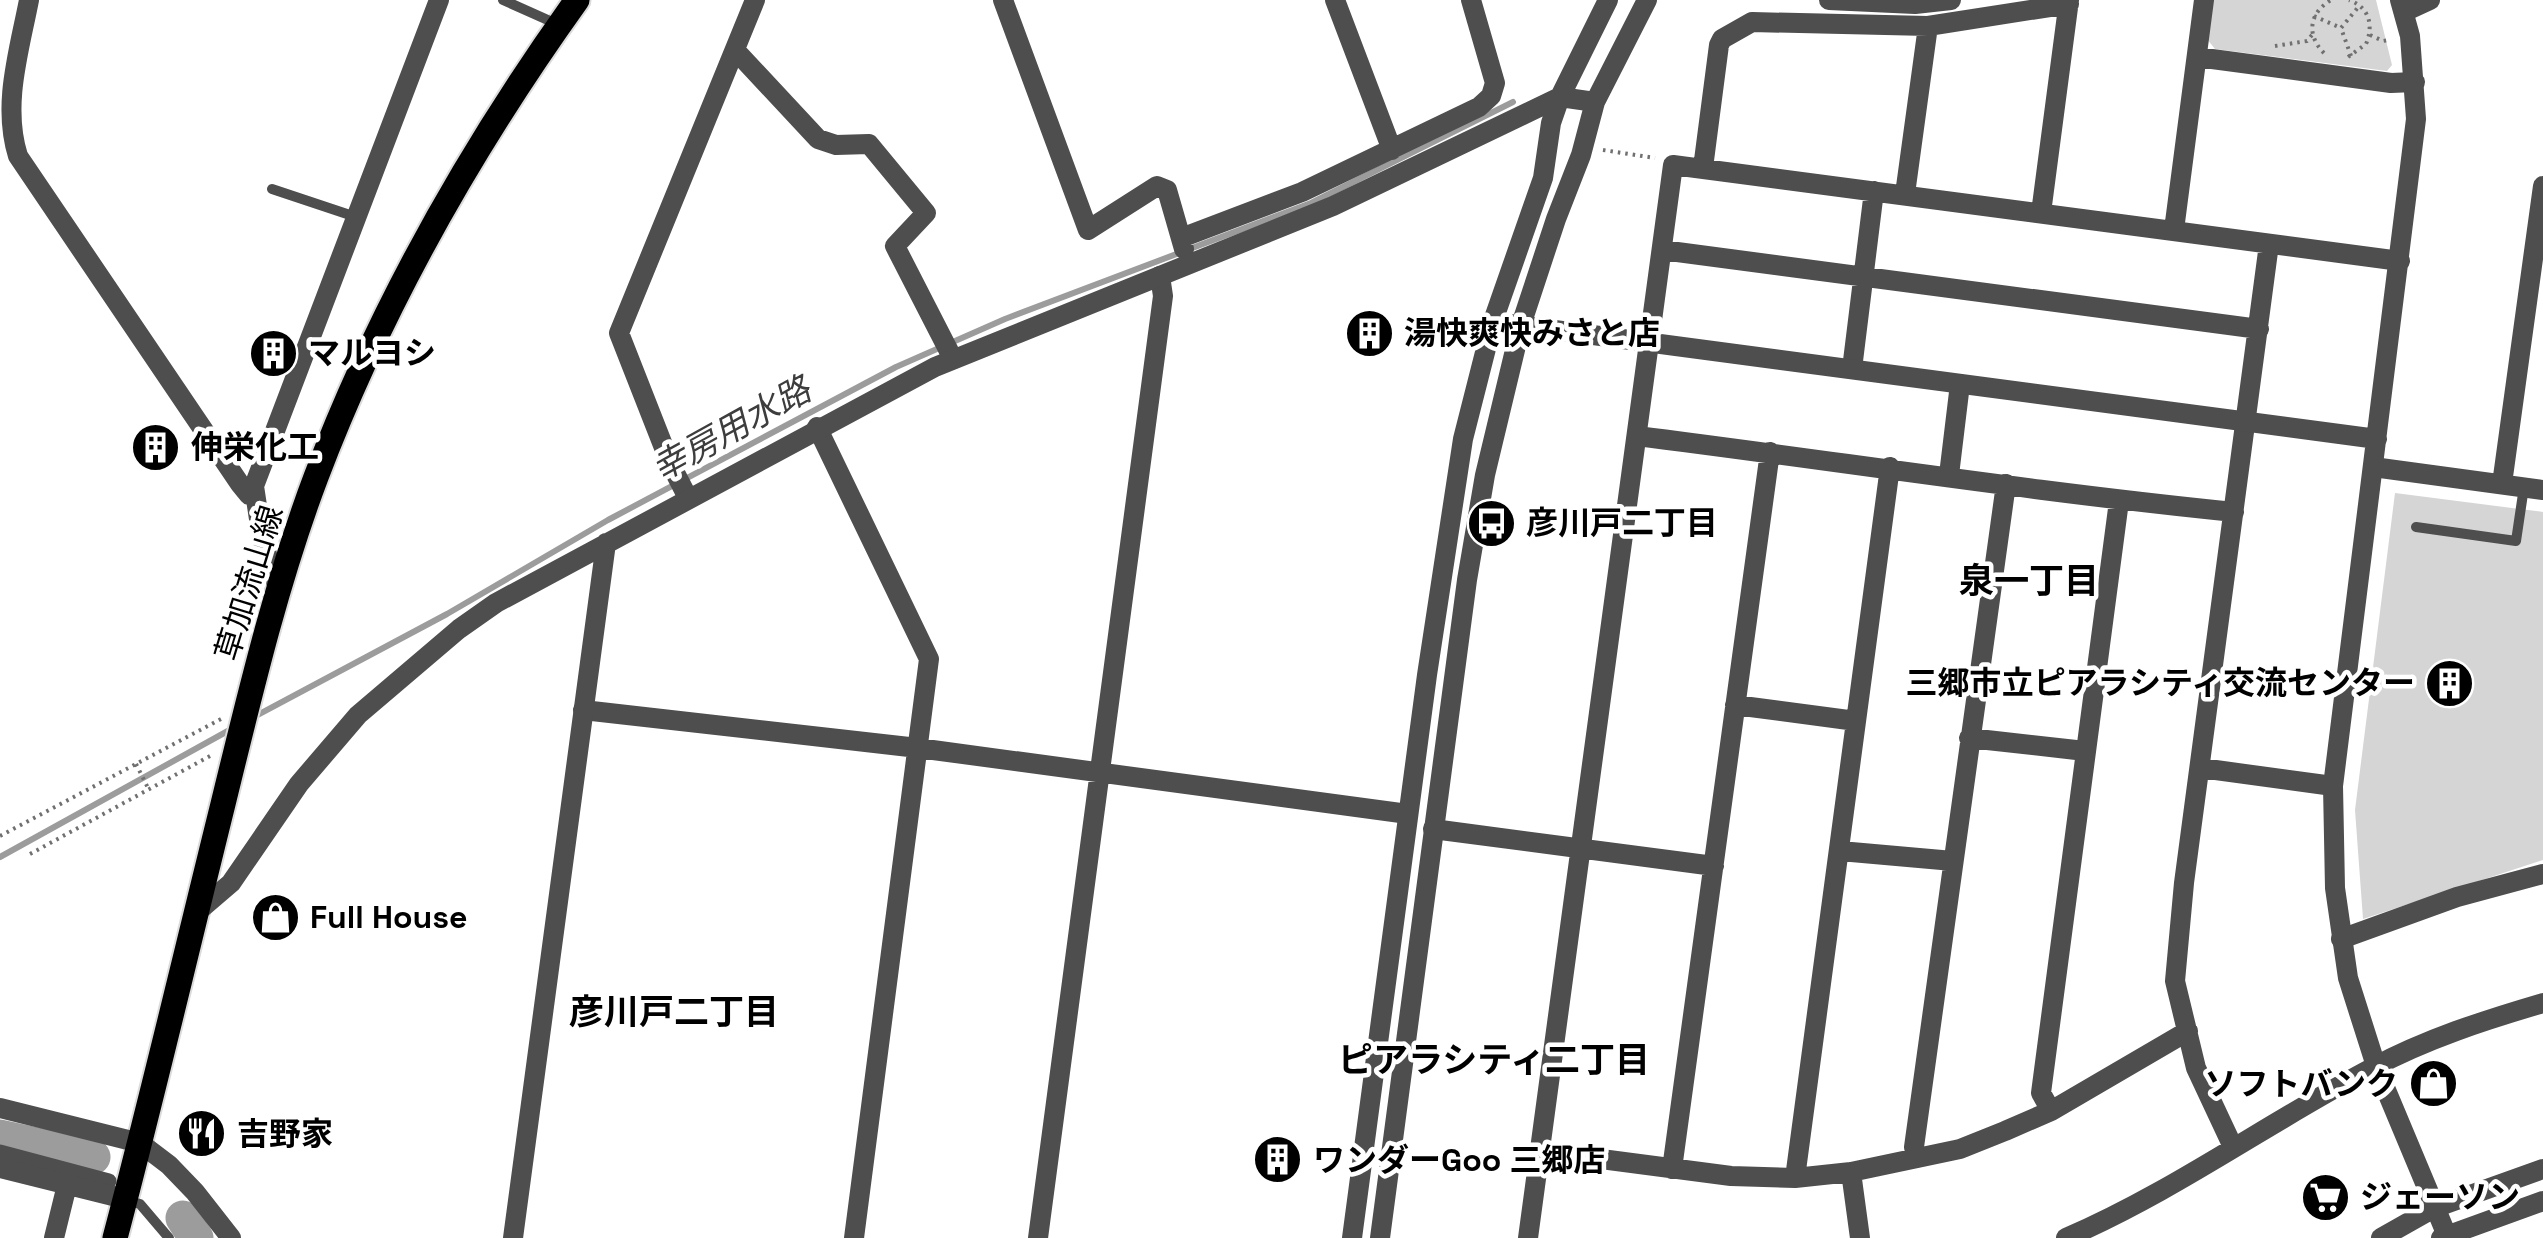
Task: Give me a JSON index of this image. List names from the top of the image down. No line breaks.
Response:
{"streets":{"main road":["草加流山線"]},"districts":["泉一丁目","彦川戸二丁目","ピアラシティ二丁目"],"water":["幸房用水路"],"places":{"building":["湯快爽快みさと店","マルヨシ","伸栄化工","三郷市立ピアラシティ交流センター","ワンダーGoo 三郷店"],"bus stop":["彦川戸二丁目"],"shop":["Full House","ソフトバンク"],"restaurant":["吉野家"],"supermarket":["ジェーソン"]}}
